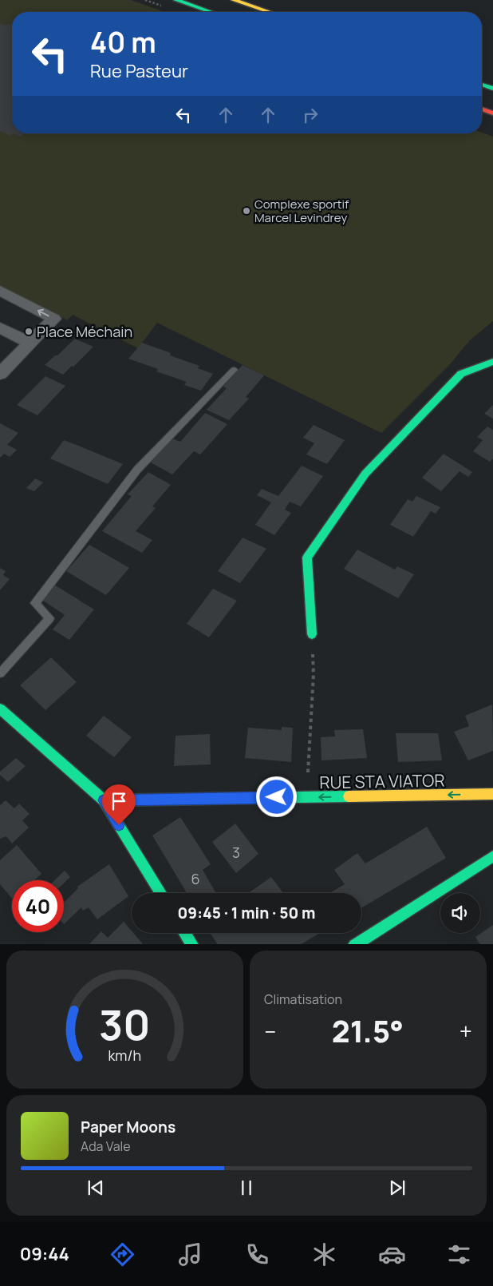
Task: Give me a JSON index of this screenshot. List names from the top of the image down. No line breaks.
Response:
{"streets":{"street":["RUE STA VIATOR"]},"one_way":["RUE STA VIATOR"],"places":["Complexe sportif Marcel Levindrey","Place Méchain"],"house_numbers":["3","6"],"page":{"turn":["40 m","Rue Pasteur"],"limit":"40","trip":"09:45 · 1 min · 50 m","tile":"Climatisation","heat":["−","21.5°","+"],"song":["Paper Moons","Ada Vale"],"tabs":"09:44","gauge":["30","km/h"]}}
